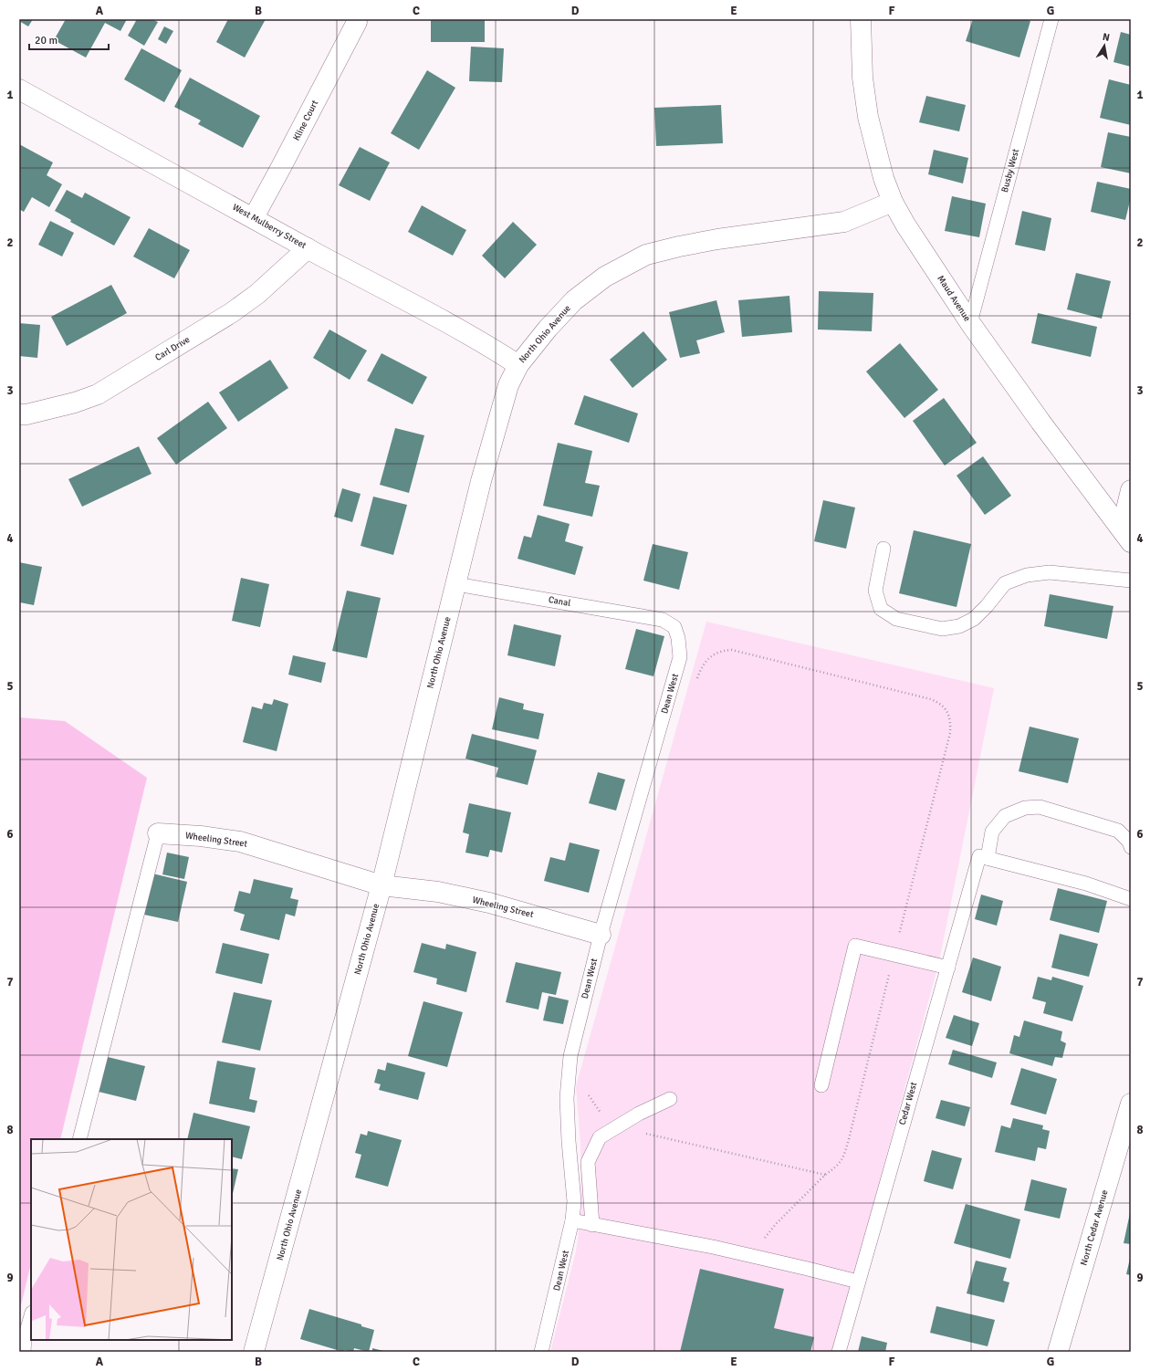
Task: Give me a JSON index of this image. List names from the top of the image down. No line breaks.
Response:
{"streets":{"street":["Kline Court","West Mulberry Street","Maud Avenue","North Ohio Avenue","Carl Drive","Wheeling Street","North Cedar Avenue"],"lane":["Busby West","Canal","Dean West","Cedar West"]},"crossings":[["Kline Court","West Mulberry Street"],["Busby West","Maud Avenue"],["West Mulberry Street","North Ohio Avenue"],["West Mulberry Street","Carl Drive"],["Maud Avenue","North Ohio Avenue"],["North Ohio Avenue","Canal"],["North Ohio Avenue","Wheeling Street"],["Canal","Dean West"],["Dean West","Wheeling Street"]],"scale_bar":"20 m","north":"top","grid":{"columns":["A","B","C","D","E","F","G"],"rows":["1","2","3","4","5","6","7","8","9"]}}
